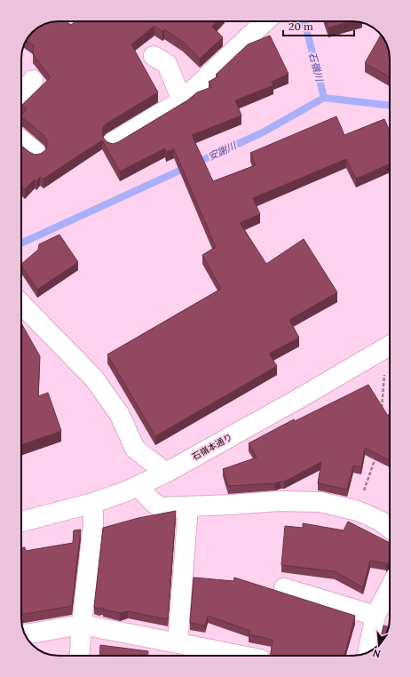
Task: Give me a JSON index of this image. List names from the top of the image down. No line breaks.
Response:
{"streets":{"street":["石嶺本通り"]},"water":["石嶺川","安謝川"],"scale_bar":"20 m","north":"bottom"}
